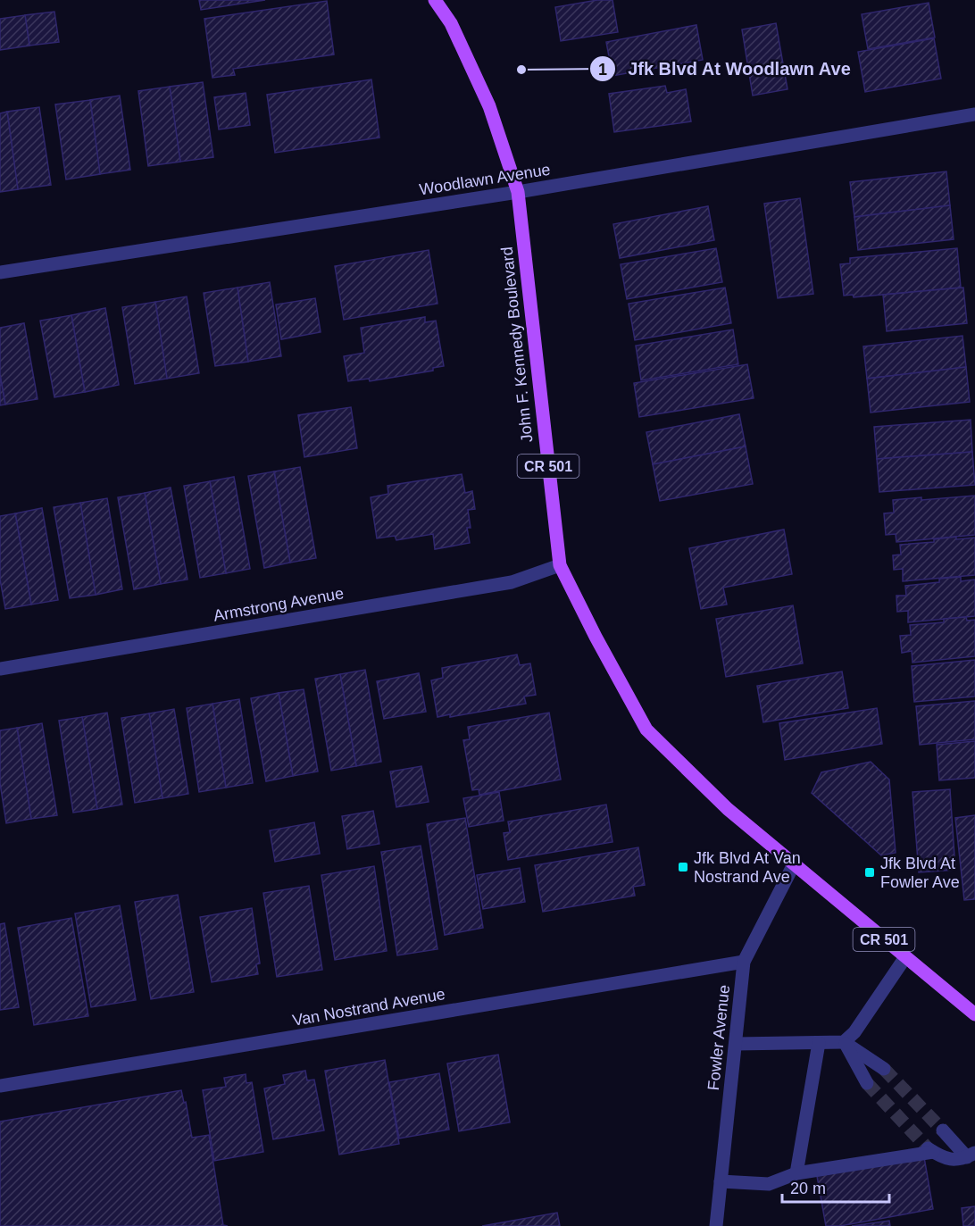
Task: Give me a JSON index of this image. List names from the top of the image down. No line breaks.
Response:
{"streets":{"main road":["John F. Kennedy Boulevard","CR 501"],"street":["Woodlawn Avenue","Armstrong Avenue","Van Nostrand Avenue","Fowler Avenue"]},"crossings":[["Woodlawn Avenue","John F. Kennedy Boulevard"],["John F. Kennedy Boulevard","Armstrong Avenue"],["John F. Kennedy Boulevard","Fowler Avenue"],["Van Nostrand Avenue","Fowler Avenue"]],"places":{"other":["Jfk Blvd At Woodlawn Ave"],"transit":["Jfk Blvd At Van Nostrand Ave","Jfk Blvd At Fowler Ave"]},"scale_bar":"20 m"}
